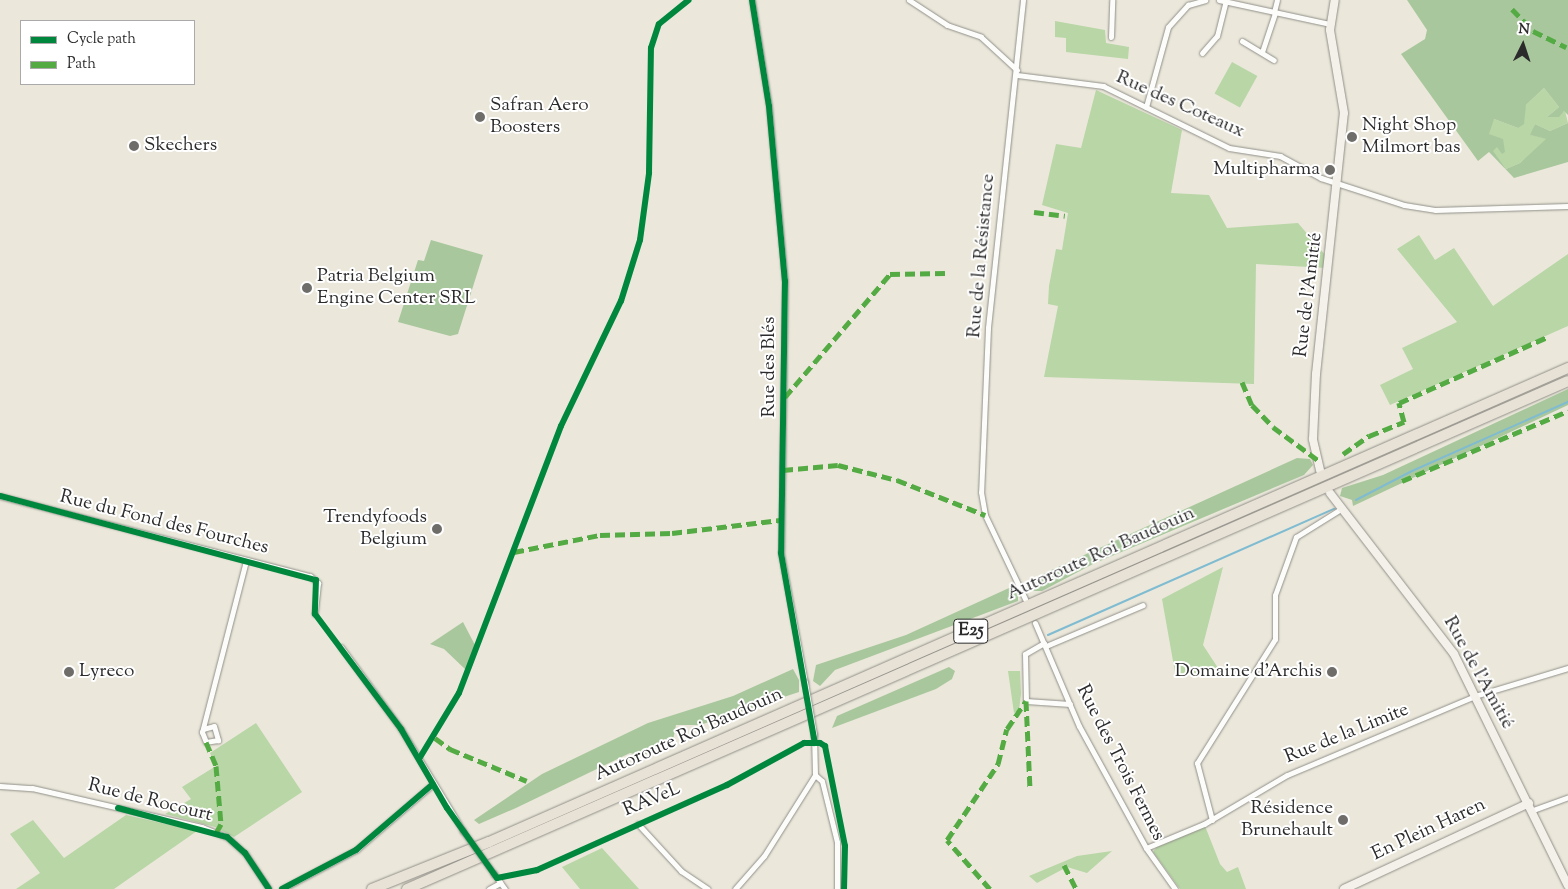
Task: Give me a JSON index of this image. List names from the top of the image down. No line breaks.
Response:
{"streets":{"highway":["Autoroute Roi Baudouin","E25"],"street":["Rue des Coteaux","Rue de la Résistance","Rue de l'Amitié","Rue des Blés","Rue du Fond des Fourches","Rue de la Limite","Rue des Trois Fermes","Rue de Rocourt","En Plein Haren"],"cycle path":["RAVeL"]},"crossings":[["Rue des Coteaux","Rue de la Résistance"],["Rue des Coteaux","Rue de l'Amitié"],["Rue de l'Amitié","Rue de la Limite"],["Rue de l'Amitié","En Plein Haren"],["Rue de la Limite","Rue des Trois Fermes"]],"places":["Safran Aero Boosters","Night Shop Milmort bas","Skechers","Multipharma","Patria Belgium Engine Center SRL","Trendyfoods Belgium","Lyreco","Domaine d'Archis","Résidence Brunehault"],"legend":["Cycle path","Path"],"north":"top"}
